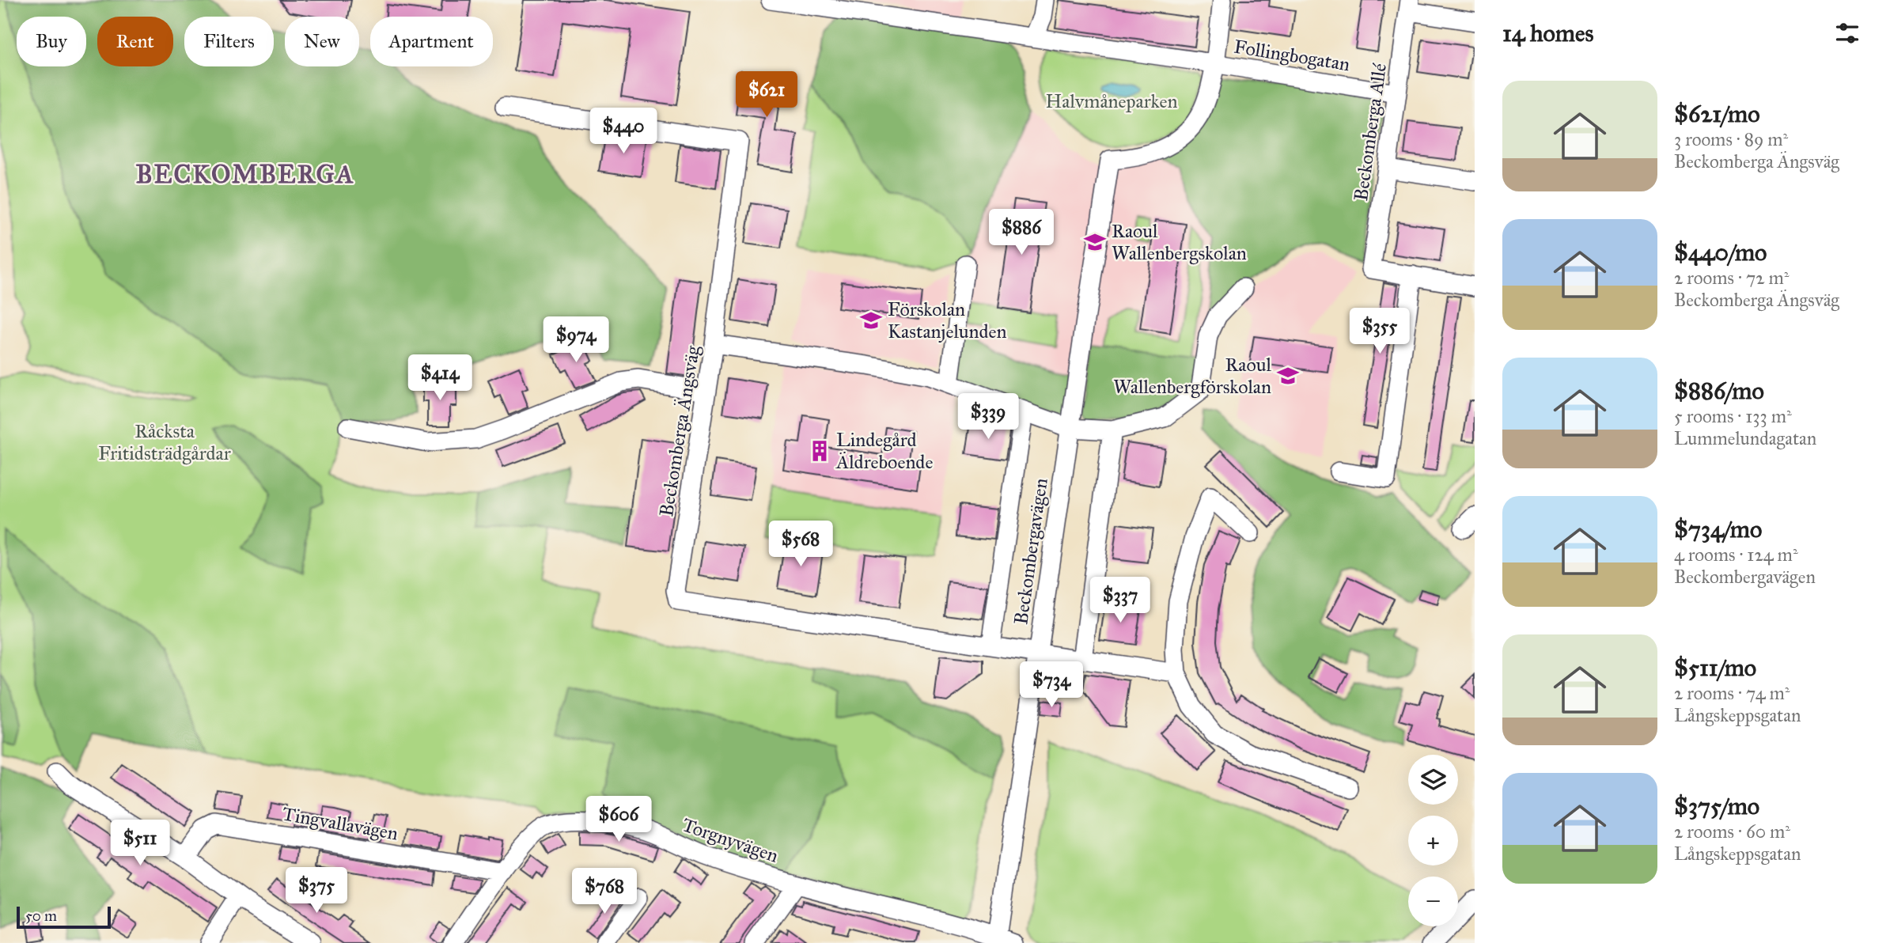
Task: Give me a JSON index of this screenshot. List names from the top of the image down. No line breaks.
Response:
{"streets":{"street":["Follingbogatan","Beckomberga Allé","Beckomberga Ängsväg","Beckombergavägen","Tingvallavägen","Torgnyvägen"]},"crossings":[["Follingbogatan","Beckomberga Allé"],["Follingbogatan","Beckombergavägen"],["Beckomberga Ängsväg","Beckombergavägen"],["Beckombergavägen","Torgnyvägen"],["Tingvallavägen","Torgnyvägen"]],"districts":["BECKOMBERGA"],"parks":["Halvmåneparken","Råcksta Fritidsträdgårdar"],"places":{"school or university":["Raoul Wallenbergskolan","Förskolan Kastanjelunden","Raoul Wallenbergförskolan"],"building":["Lindegård Äldreboende"]},"scale_bar":"50 m","page":{"heading":"14 homes","chip":["Buy","Rent","Filters","New","Apartment"],"list":[{"name":"$621/mo","note":"3 rooms · 89 m² · Beckomberga Ängsväg"},{"name":"$440/mo","note":"2 rooms · 72 m² · Beckomberga Ängsväg"},{"name":"$886/mo","note":"5 rooms · 133 m² · Lummelundagatan"},{"name":"$734/mo","note":"4 rooms · 124 m² · Beckombergavägen"},{"name":"$511/mo","note":"2 rooms · 74 m² · Långskeppsgatan"},{"name":"$375/mo","note":"2 rooms · 60 m² · Långskeppsgatan"}],"price":["$621","$440","$886","$355","$974","$414","$339","$568","$337","$734","$606","$511","$375","$768"],"map_buttons":["+","−"],"scale":"50 m"}}
